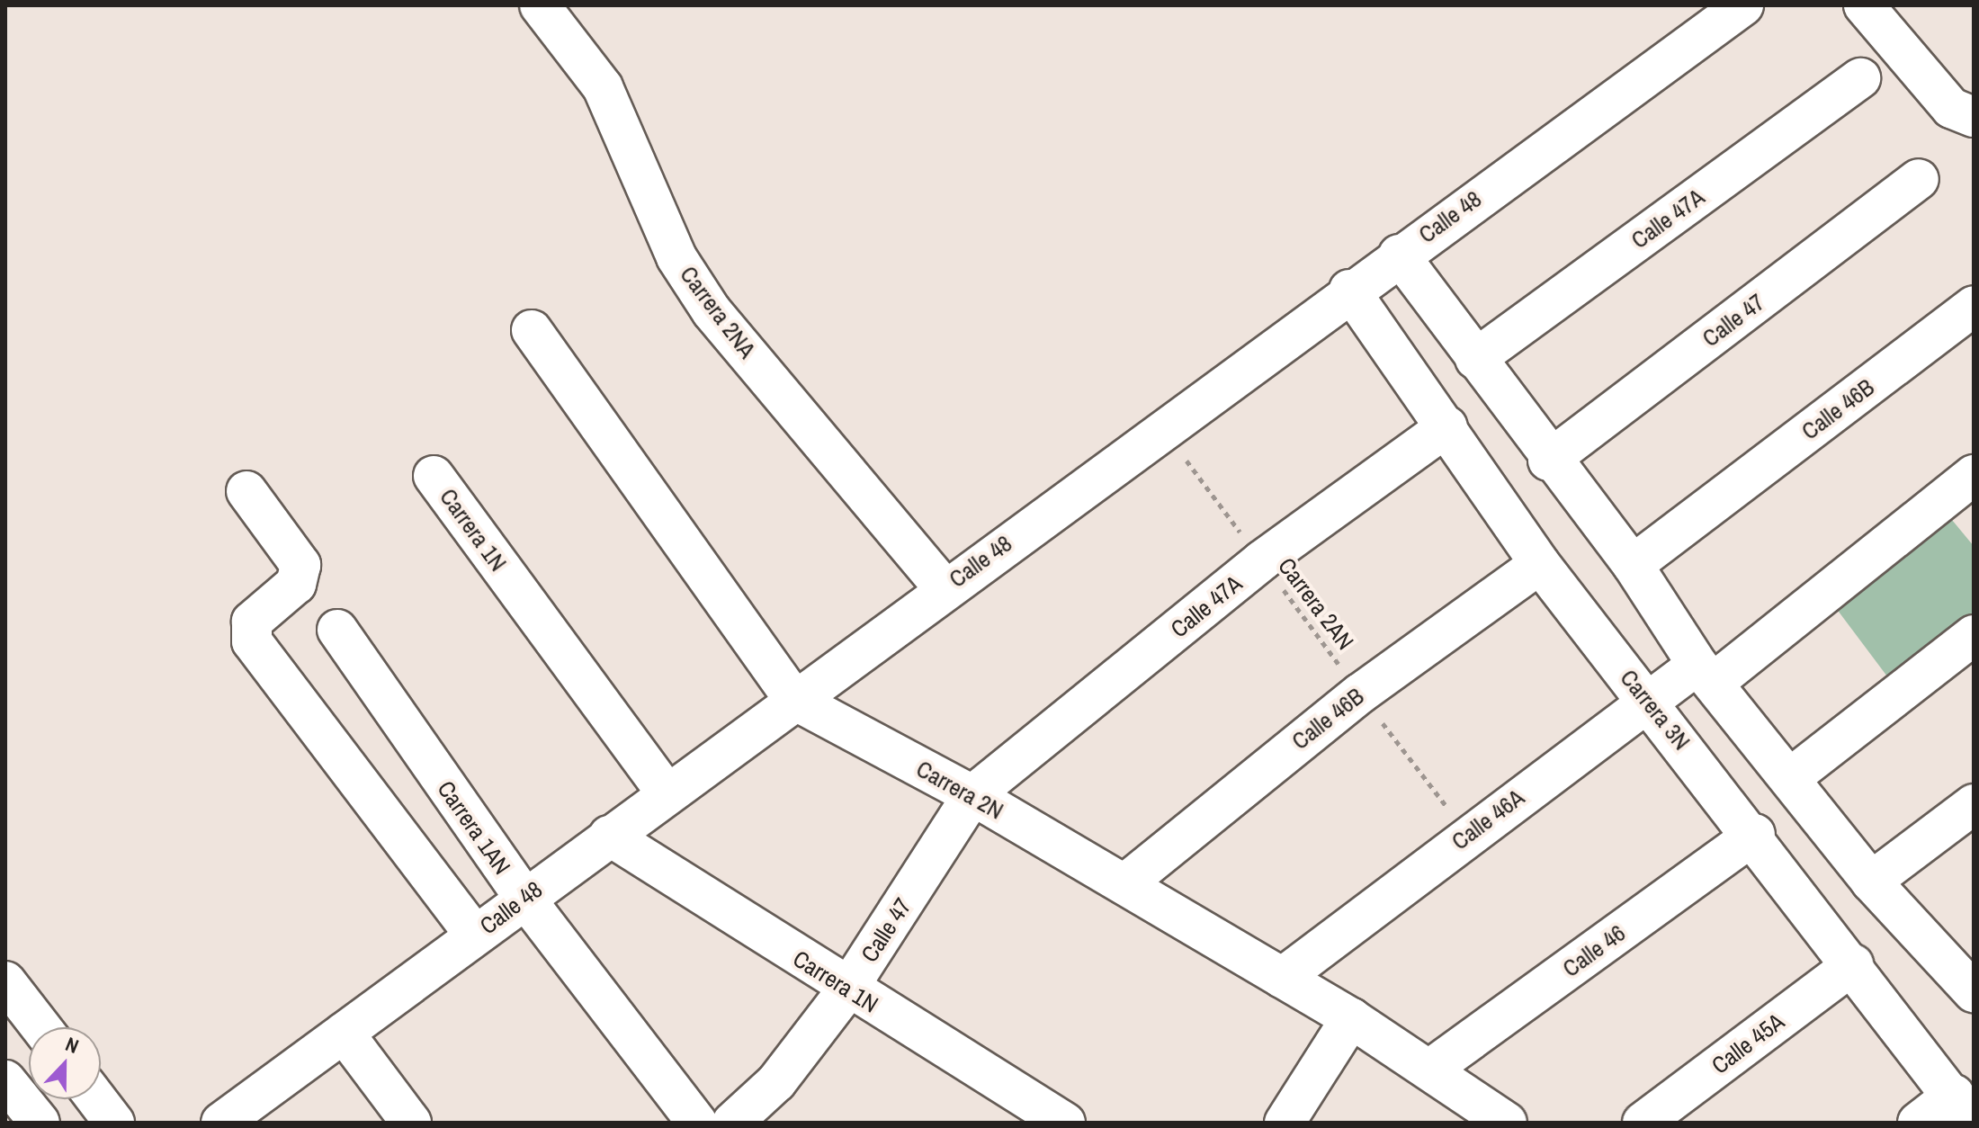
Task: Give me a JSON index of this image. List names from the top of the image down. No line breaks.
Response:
{"streets":{"street":["Calle 48","Calle 47A","Carrera 2NA","Calle 47","Calle 46B","Carrera 1N","Carrera 3N","Carrera 2N","Calle 46A","Carrera 1AN","Calle 46","Calle 45A"],"path":["Carrera 2AN"]},"crossings":[["Calle 48","Carrera 2NA"],["Calle 48","Carrera 1N"],["Calle 48","Carrera 2AN"],["Calle 48","Carrera 3N"],["Calle 48","Carrera 2N"],["Calle 48","Carrera 1AN"],["Calle 47A","Calle 47"],["Calle 47A","Carrera 2AN"],["Calle 47A","Carrera 3N"],["Calle 47A","Carrera 2N"],["Calle 47","Carrera 1N"],["Calle 47","Carrera 2N"],["Calle 46B","Carrera 2AN"],["Calle 46B","Carrera 3N"],["Calle 46B","Carrera 2N"],["Carrera 2AN","Calle 46A"],["Carrera 3N","Calle 46A"],["Carrera 3N","Calle 46"],["Carrera 3N","Calle 45A"],["Carrera 2N","Calle 46A"],["Carrera 2N","Calle 46"]],"north":"top"}
